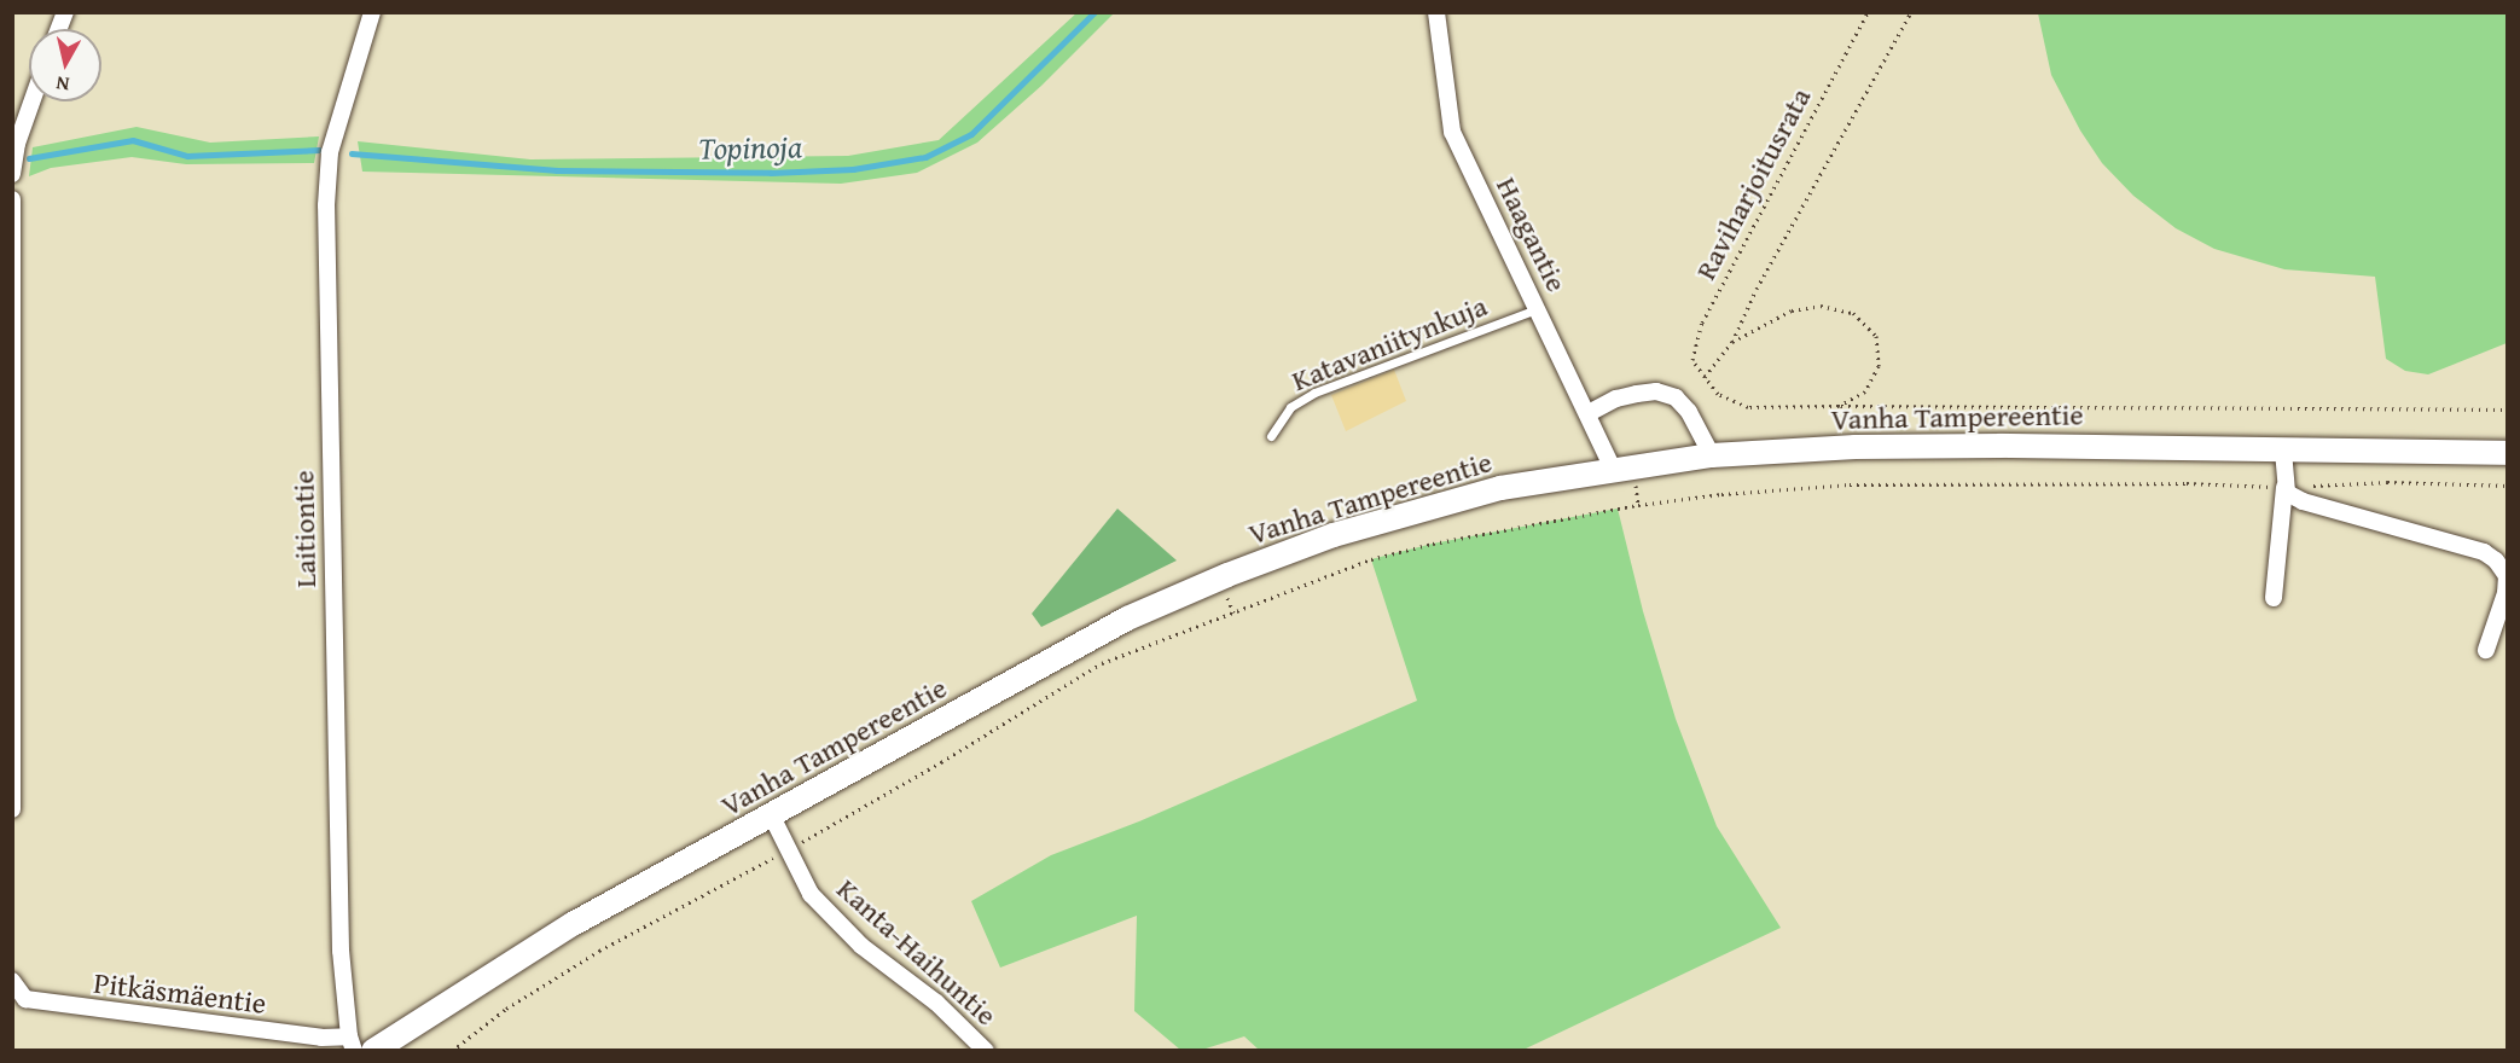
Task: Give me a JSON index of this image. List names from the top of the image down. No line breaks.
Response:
{"streets":{"main road":["Vanha Tampereentie"],"street":["Haagantie","Laitiontie","Kanta-Haihuntie","Pitkäsmäentie"],"lane":["Katavaniitynkuja"],"path":["Raviharjoitusrata"]},"crossings":[["Haagantie","Katavaniitynkuja"],["Haagantie","Vanha Tampereentie"],["Vanha Tampereentie","Kanta-Haihuntie"],["Laitiontie","Pitkäsmäentie"]],"water":["Topinoja"],"north":"bottom"}
